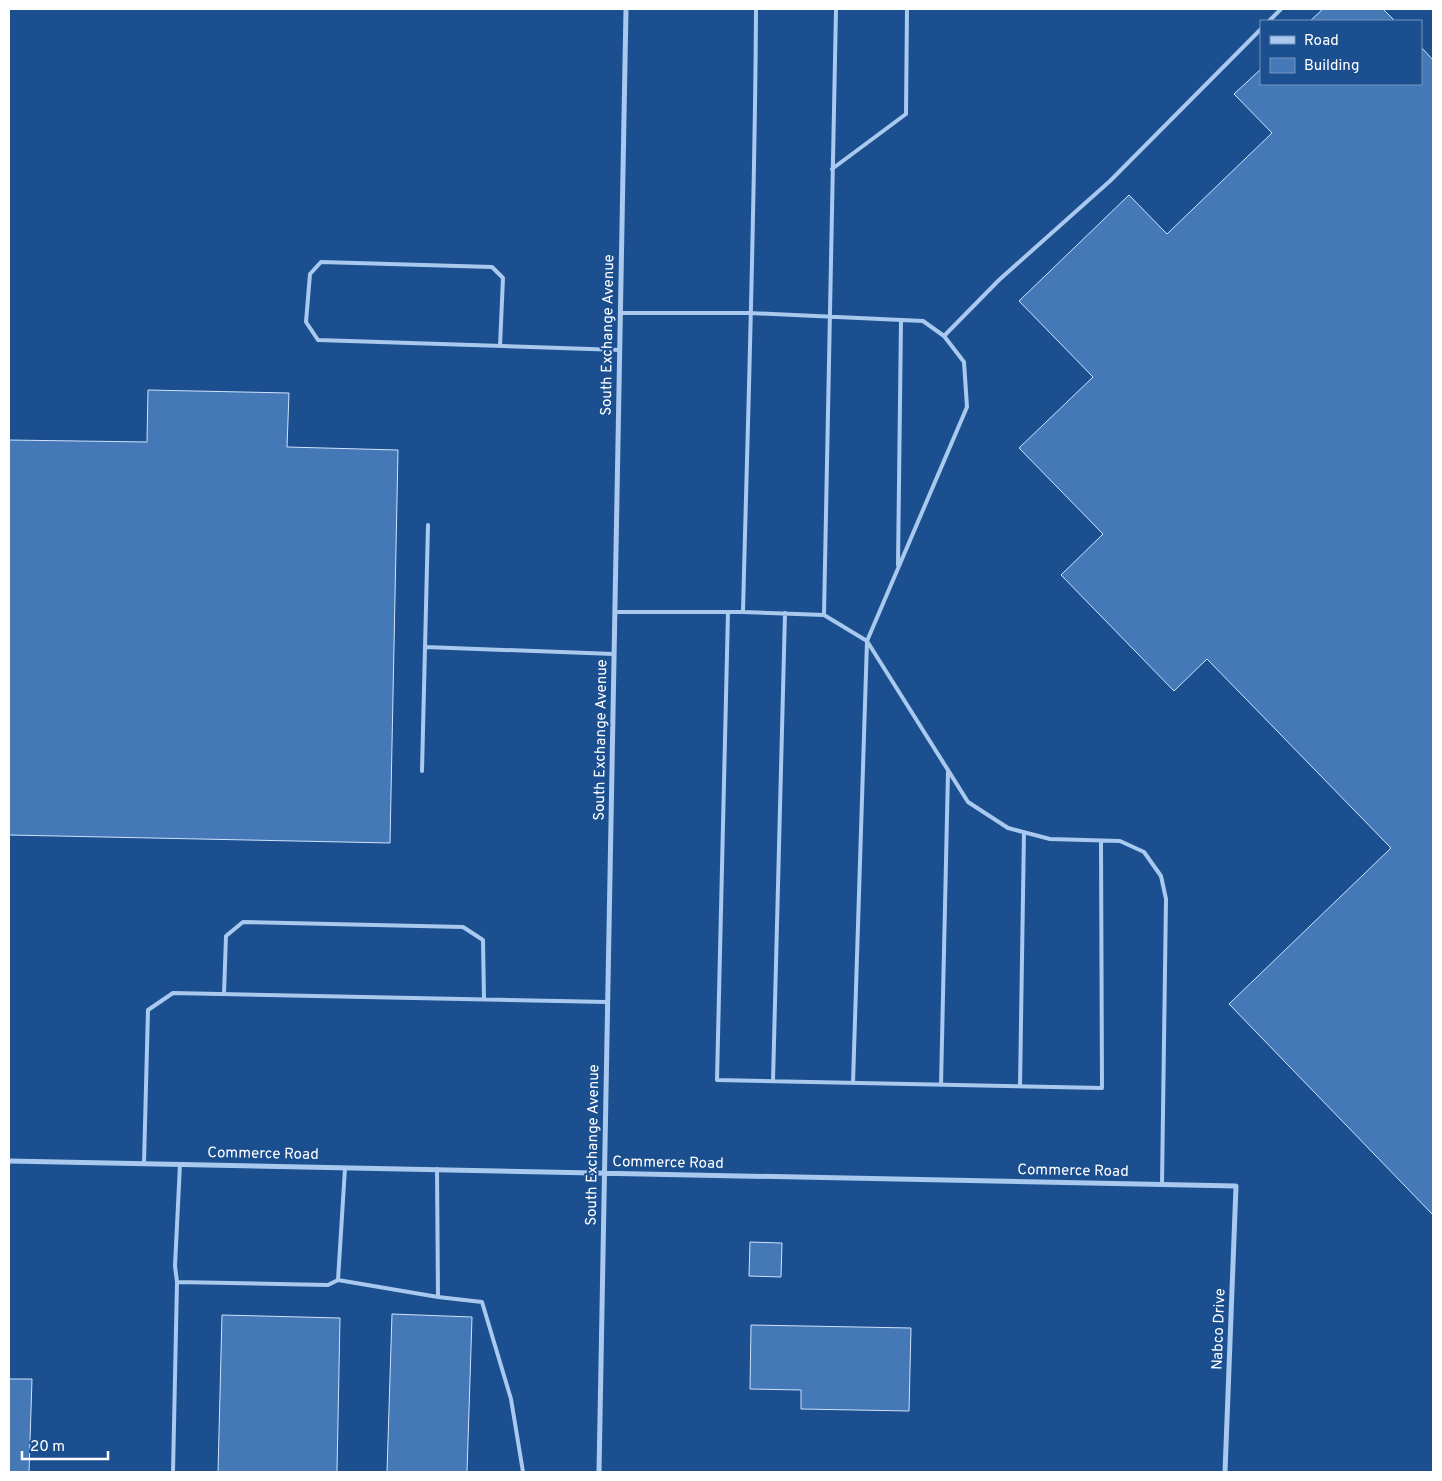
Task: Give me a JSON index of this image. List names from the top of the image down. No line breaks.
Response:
{"streets":{"street":["South Exchange Avenue","Commerce Road","Nabco Drive"]},"crossings":[["South Exchange Avenue","Commerce Road"],["Commerce Road","Nabco Drive"]],"legend":["Road","Building"],"scale_bar":"20 m"}
